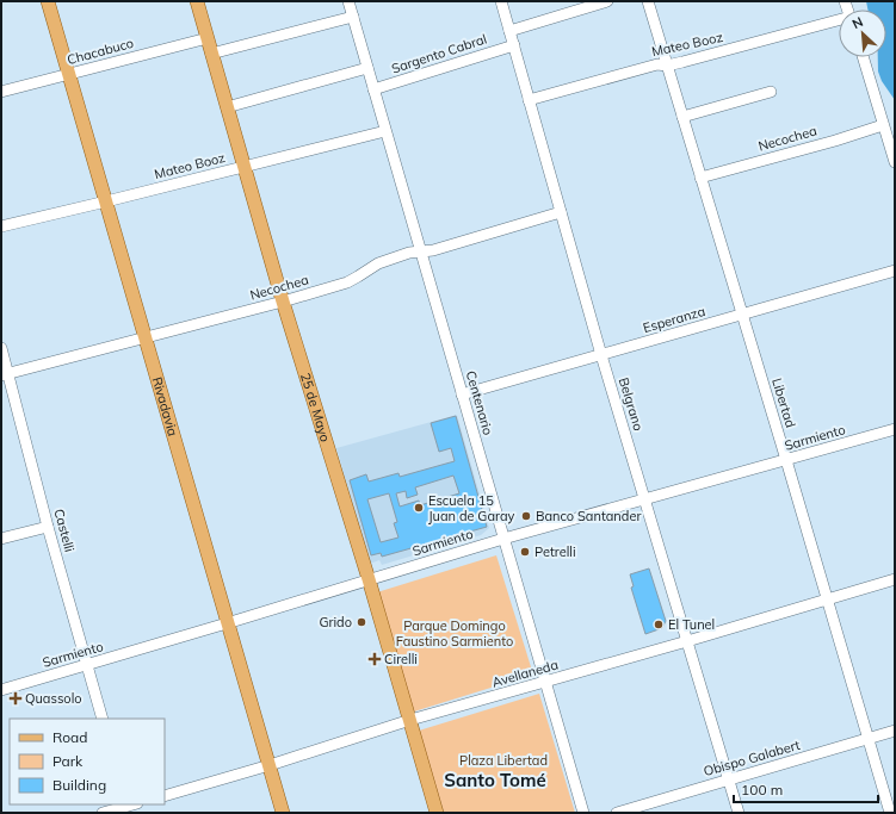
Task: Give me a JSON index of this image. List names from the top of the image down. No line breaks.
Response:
{"streets":{"main road":["Rivadavia","25 de Mayo"],"street":["Mateo Booz","Chacabuco","Sargento Cabral","Necochea","Esperanza","Centenario","Libertad","Belgrano","Sarmiento","Castelli","Avellaneda","Obispo Galabert"]},"crossings":[["Mateo Booz","Centenario"],["Mateo Booz","Libertad"],["Mateo Booz","Belgrano"],["Mateo Booz","Rivadavia"],["Mateo Booz","25 de Mayo"],["Chacabuco","Rivadavia"],["Chacabuco","25 de Mayo"],["Sargento Cabral","Centenario"],["Sargento Cabral","Belgrano"],["Necochea","Centenario"],["Necochea","Libertad"],["Necochea","Belgrano"],["Necochea","Rivadavia"],["Necochea","25 de Mayo"],["Necochea","Castelli"],["Esperanza","Centenario"],["Esperanza","Libertad"],["Esperanza","Belgrano"],["Centenario","Sarmiento"],["Centenario","Avellaneda"],["Libertad","Sarmiento"],["Libertad","Avellaneda"],["Libertad","Obispo Galabert"],["Belgrano","Sarmiento"],["Belgrano","Avellaneda"],["Belgrano","Obispo Galabert"],["Rivadavia","Sarmiento"],["Rivadavia","Avellaneda"],["25 de Mayo","Sarmiento"],["25 de Mayo","Avellaneda"],["Sarmiento","Castelli"]],"districts":["Santo Tomé"],"parks":["Parque Domingo Faustino Sarmiento","Plaza Libertad"],"places":{"other":["Escuela 15 Juan de Garay","Banco Santander","Petrelli","Grido","El Tunel"],"health":["Cirelli","Quassolo"]},"legend":["Road","Park","Building"],"scale_bar":"100 m","north":"top left"}
